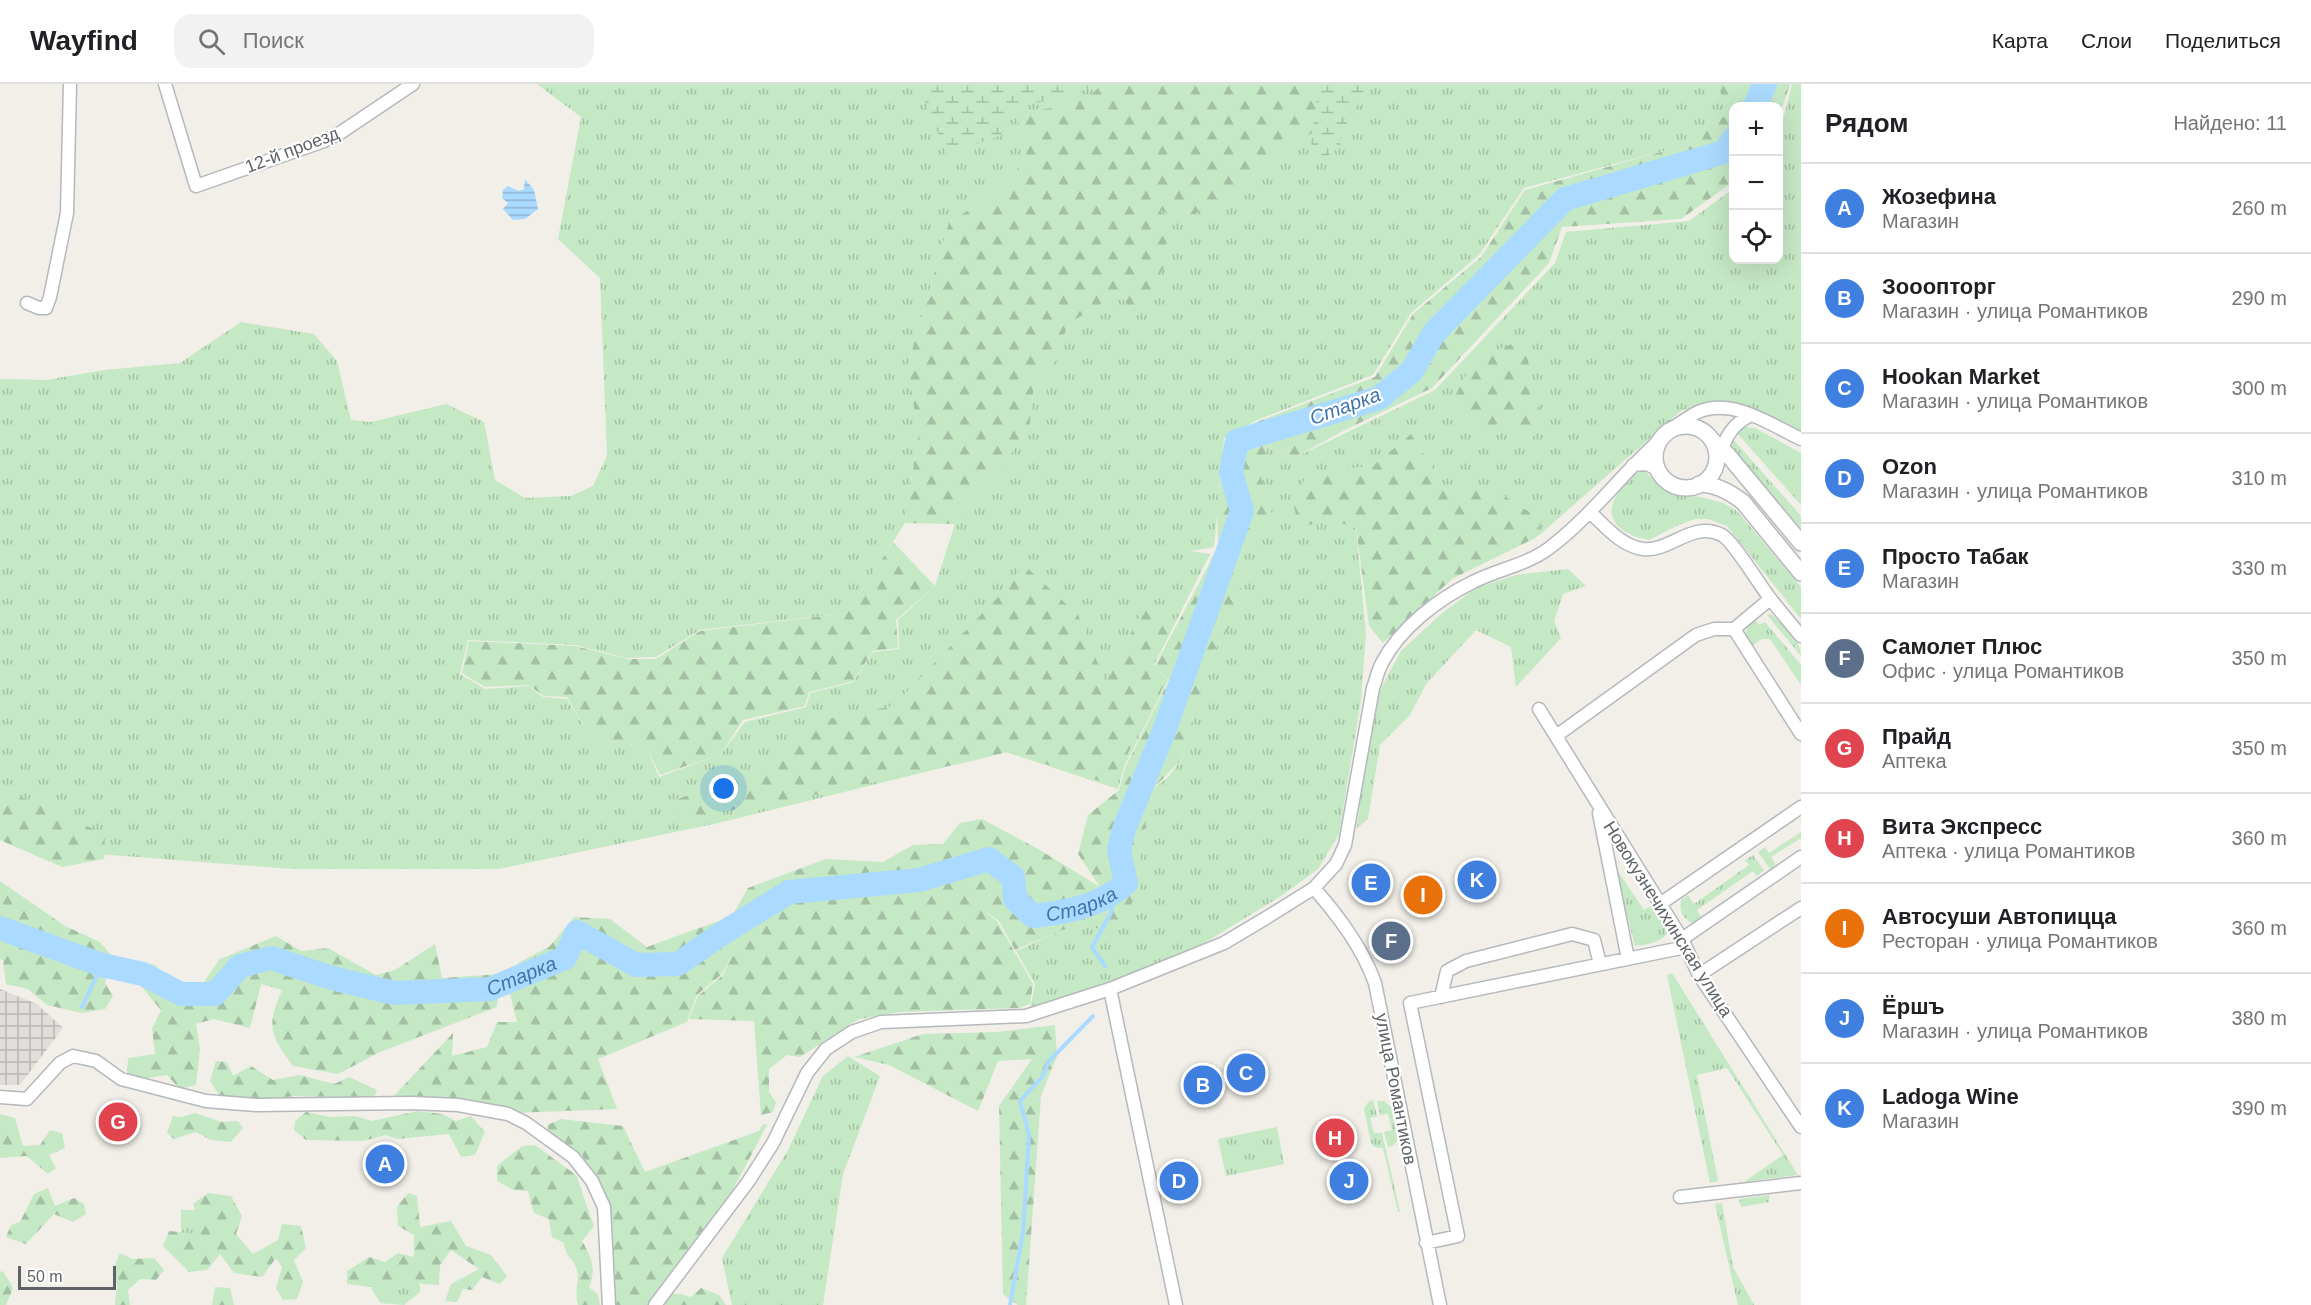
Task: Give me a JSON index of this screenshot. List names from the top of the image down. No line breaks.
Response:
{"streets":{"street":["12-й проезд","Новокузнечихинская улица","улица Романтиков"]},"water":["Старка"],"scale_bar":"50 m","page":{"header":"Wayfind","search":"Поиск","nav":["Карта","Слои","Поделиться"],"heading":["Рядом","Найдено: 11"],"map_buttons":["+","−"],"list":[{"mark":"A","name":"Жозефина","note":"Магазин","value":"260 m"},{"mark":"B","name":"Зооопторг","note":"Магазин · улица Романтиков","value":"290 m"},{"mark":"C","name":"Hookan Market","note":"Магазин · улица Романтиков","value":"300 m"},{"mark":"D","name":"Ozon","note":"Магазин · улица Романтиков","value":"310 m"},{"mark":"E","name":"Просто Табак","note":"Магазин","value":"330 m"},{"mark":"F","name":"Самолет Плюс","note":"Офис · улица Романтиков","value":"350 m"},{"mark":"G","name":"Прайд","note":"Аптека","value":"350 m"},{"mark":"H","name":"Вита Экспресс","note":"Аптека · улица Романтиков","value":"360 m"},{"mark":"I","name":"Автосуши Автопицца","note":"Ресторан · улица Романтиков","value":"360 m"},{"mark":"J","name":"Ёршъ","note":"Магазин · улица Романтиков","value":"380 m"},{"mark":"K","name":"Ladoga Wine","note":"Магазин","value":"390 m"}],"pins":["K","E","I","F","C","B","G","H","A","D","J"],"scale":"50 m"}}
